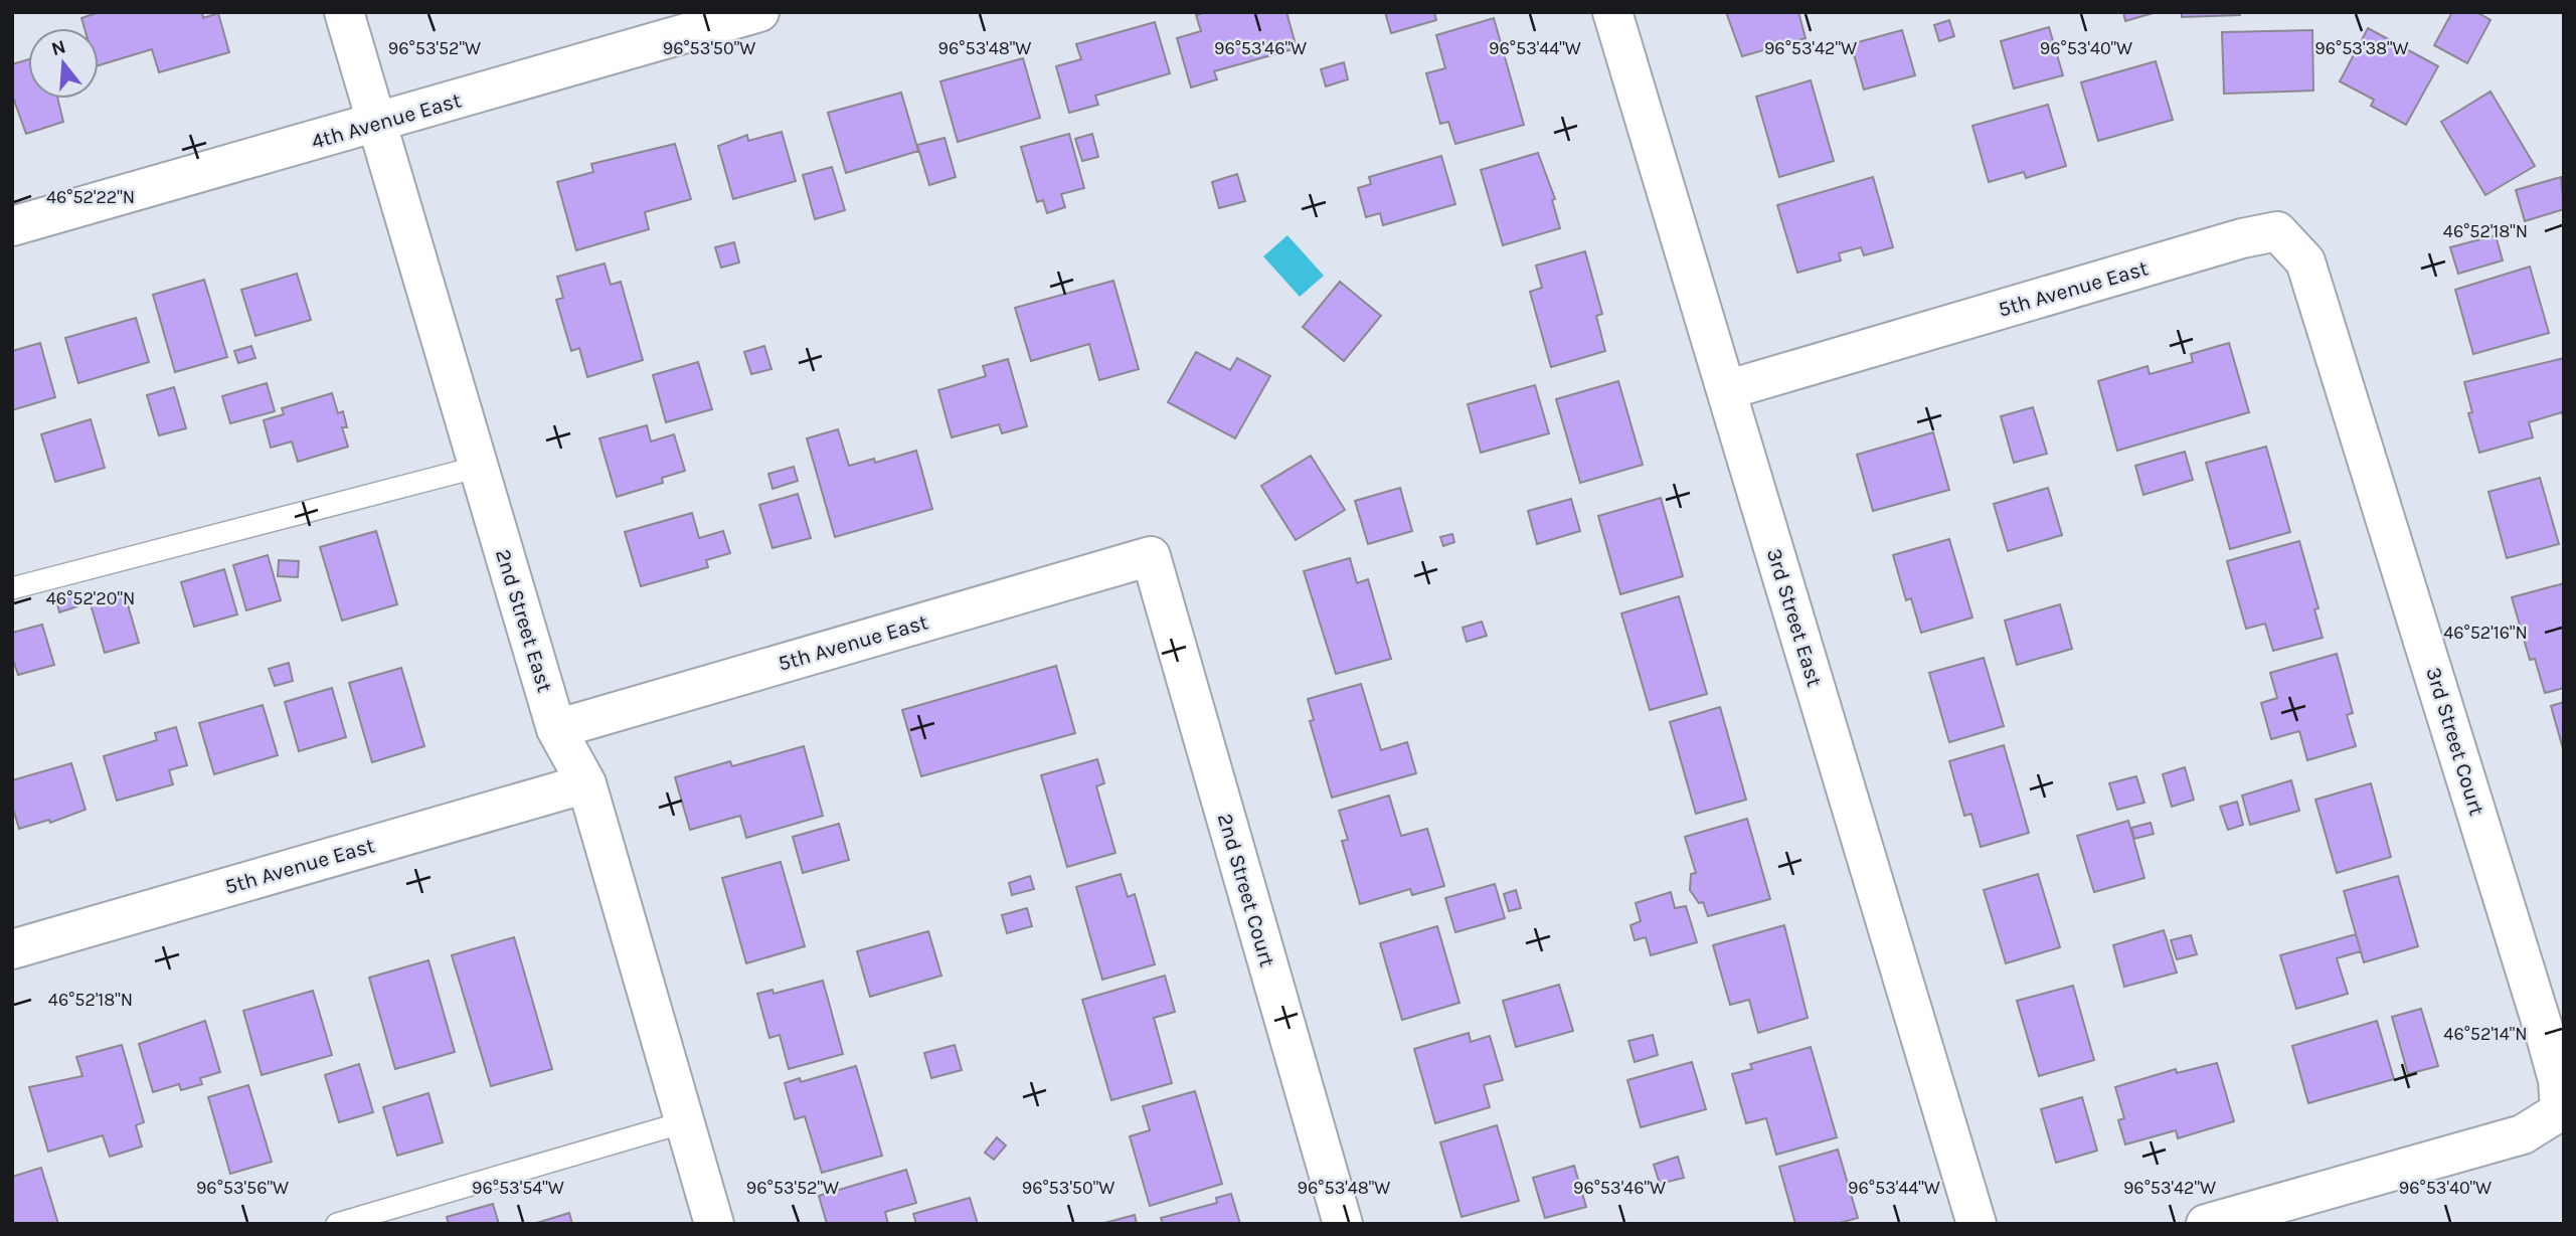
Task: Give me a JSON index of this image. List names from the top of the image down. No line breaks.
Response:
{"streets":{"street":["4th Avenue East","5th Avenue East","3rd Street East","2nd Street East","3rd Street Court","2nd Street Court"]},"crossings":[["4th Avenue East","2nd Street East"],["5th Avenue East","3rd Street East"],["5th Avenue East","2nd Street East"],["5th Avenue East","3rd Street Court"],["5th Avenue East","2nd Street Court"]],"north":"top","coordinates":["96°53'40\"W","96°53'52\"W","96°53'50\"W","96°53'48\"W","96°53'46\"W","96°53'44\"W","96°53'42\"W","96°53'38\"W","46°52'22\"N","46°52'18\"N","46°52'20\"N","46°52'16\"N","46°52'14\"N","96°53'56\"W","96°53'54\"W"]}
